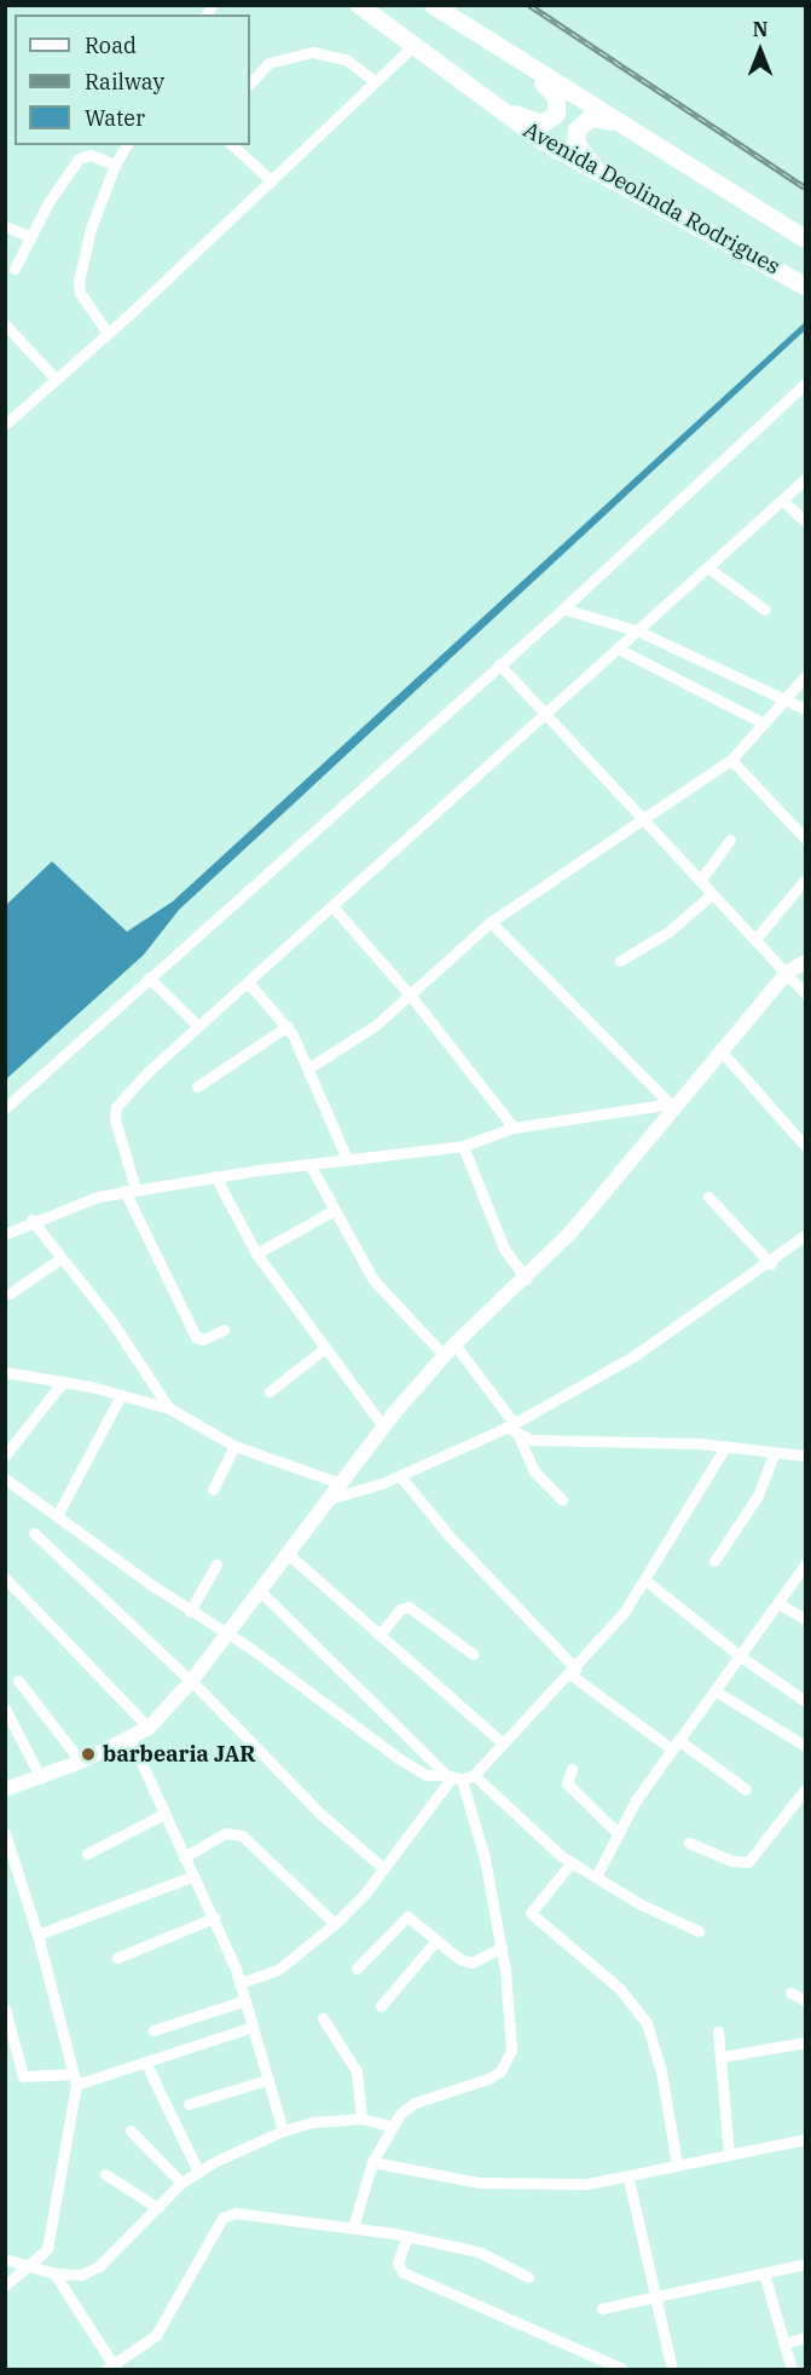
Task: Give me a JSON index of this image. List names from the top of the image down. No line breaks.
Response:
{"streets":{"highway":["Avenida Deolinda Rodrigues"]},"places":["barbearia JAR"],"legend":["Road","Railway","Water"],"north":"top"}
